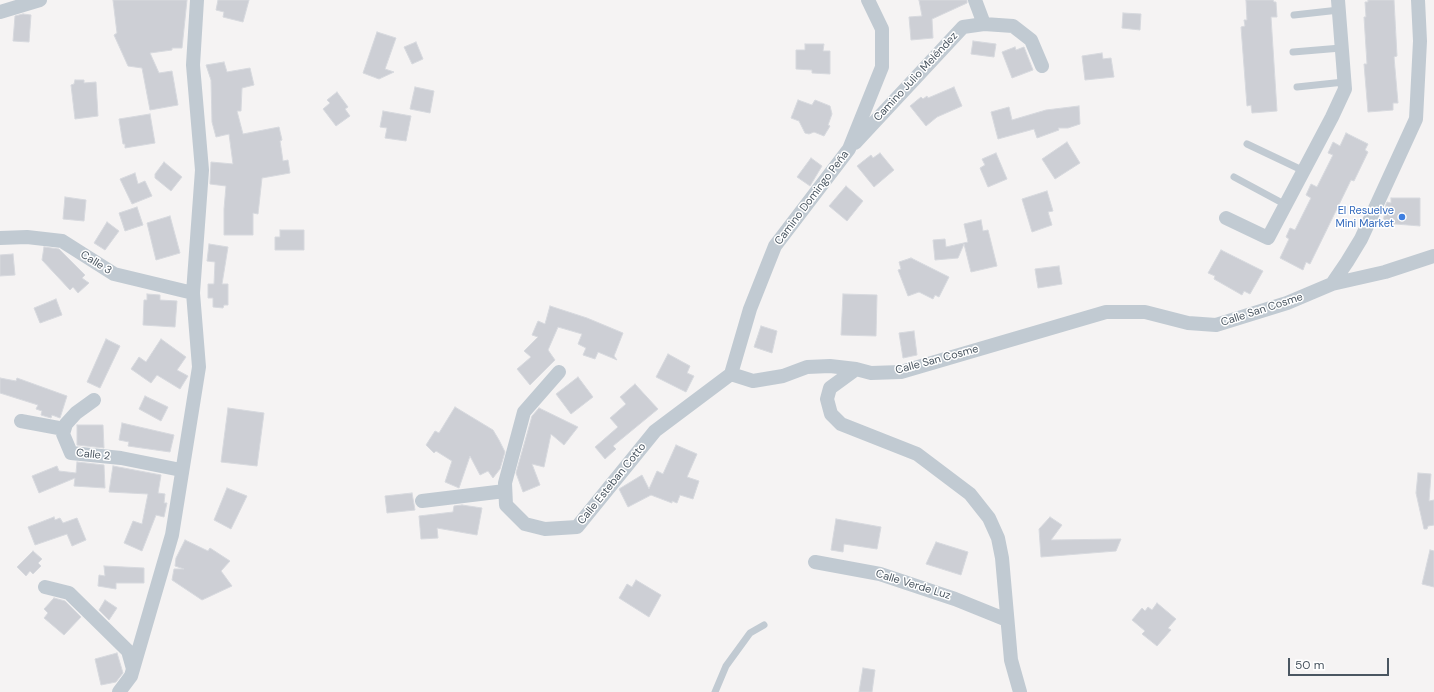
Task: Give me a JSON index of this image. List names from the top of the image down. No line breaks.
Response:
{"streets":{"street":["Camino Julio Meléndez","Camino Domingo Peña","Calle 3","Calle San Cosme","Calle 2","Calle Esteban Cotto","Calle Verde Luz"]},"crossings":[["Camino Julio Meléndez","Camino Domingo Peña"],["Camino Domingo Peña","Calle San Cosme"],["Camino Domingo Peña","Calle Esteban Cotto"],["Calle San Cosme","Calle Esteban Cotto"]],"places":["El Resuelve Mini Market"],"scale_bar":"50 m"}
